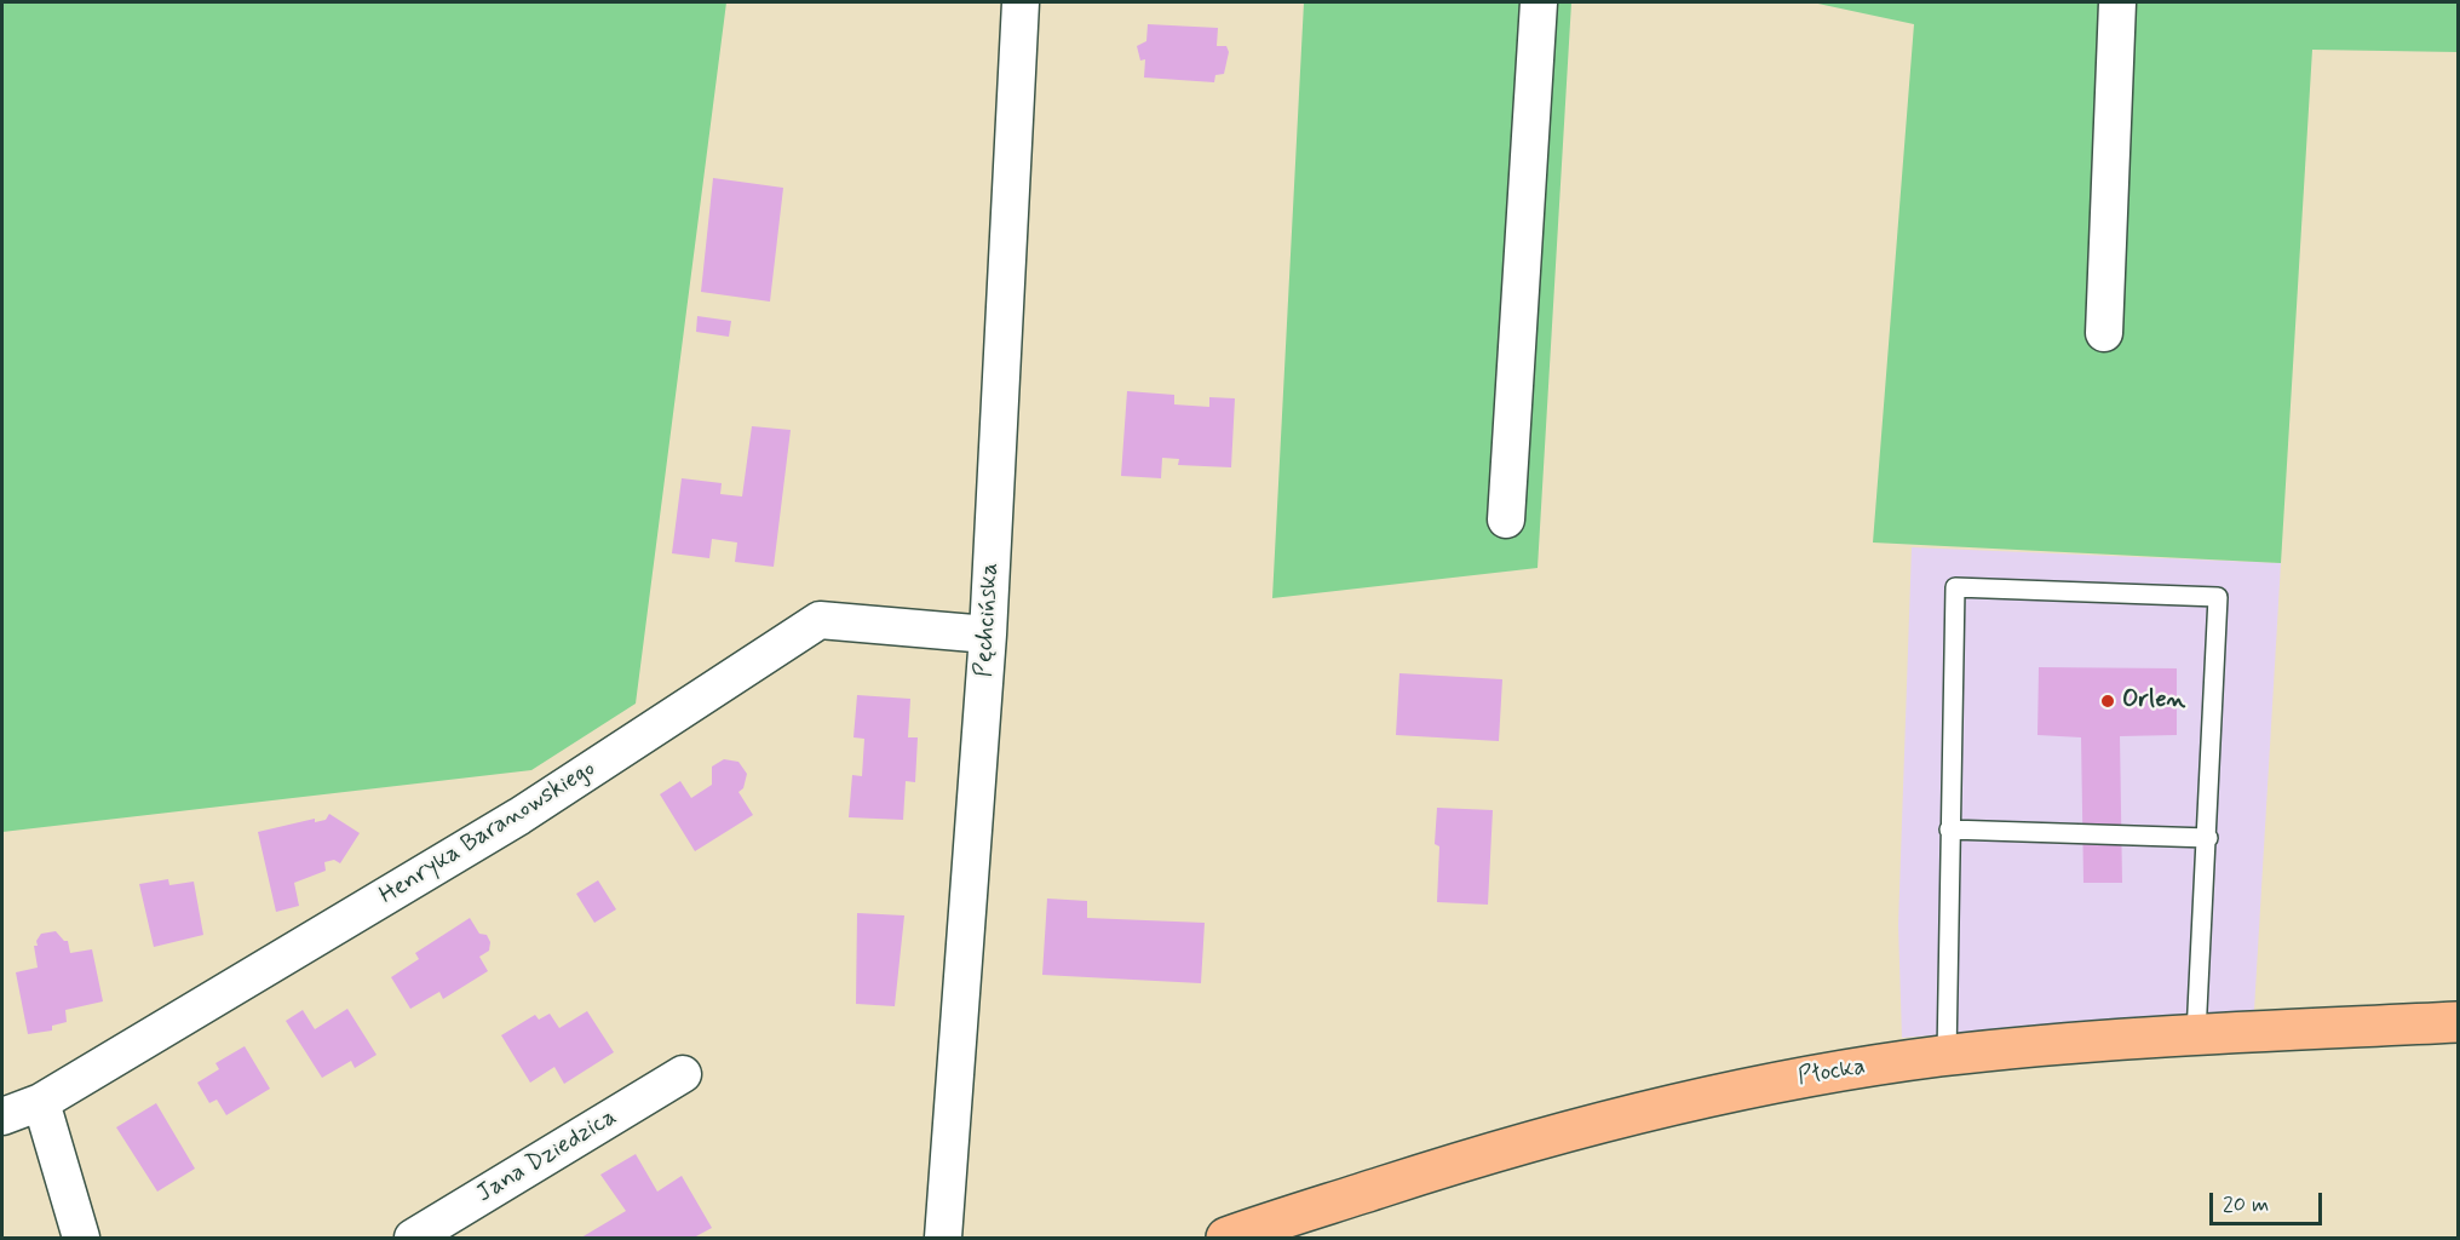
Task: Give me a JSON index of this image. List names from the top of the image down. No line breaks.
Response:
{"streets":{"main road":["Płocka"],"street":["Pęchcińska","Henryka Baranowskiego","Jana Dziedzica"]},"crossings":[["Pęchcińska","Henryka Baranowskiego"]],"places":["Orlen"],"scale_bar":"20 m"}
